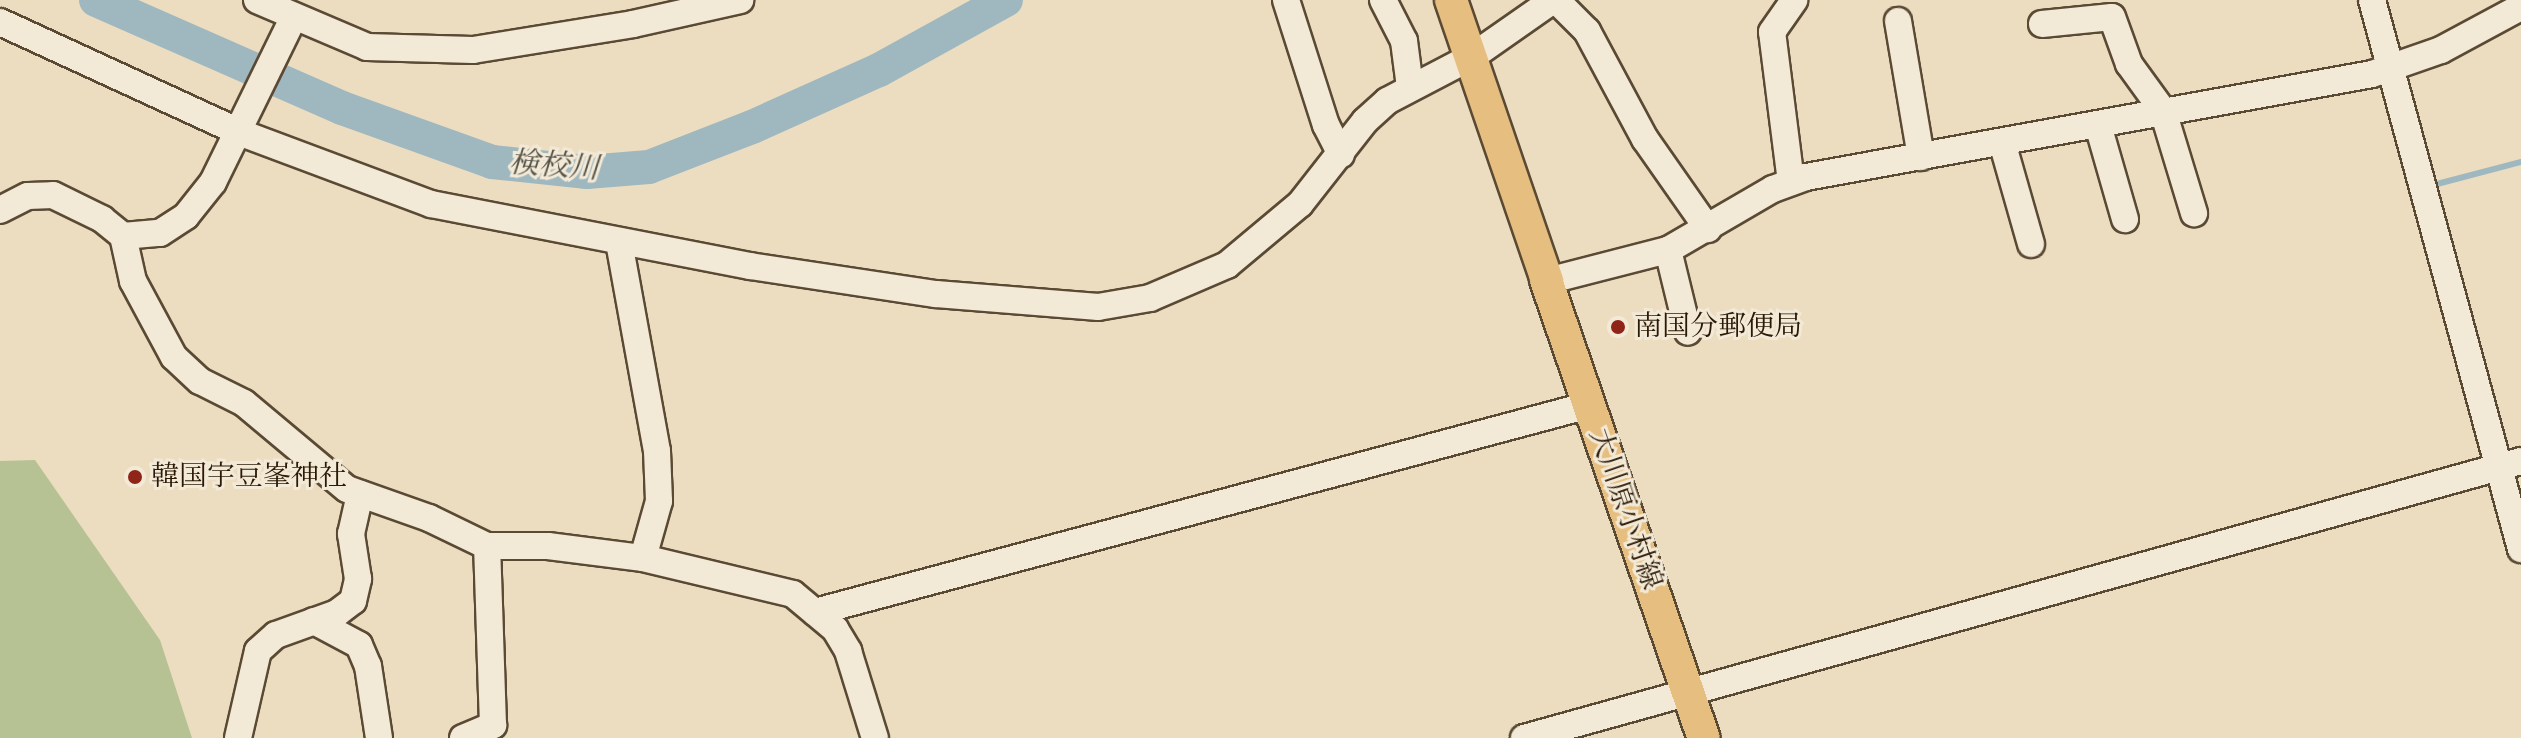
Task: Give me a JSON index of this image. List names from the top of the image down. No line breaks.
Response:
{"streets":{"main road":["大川原小村線"]},"water":["検校川"],"places":["南国分郵便局","韓国宇豆峯神社"]}
